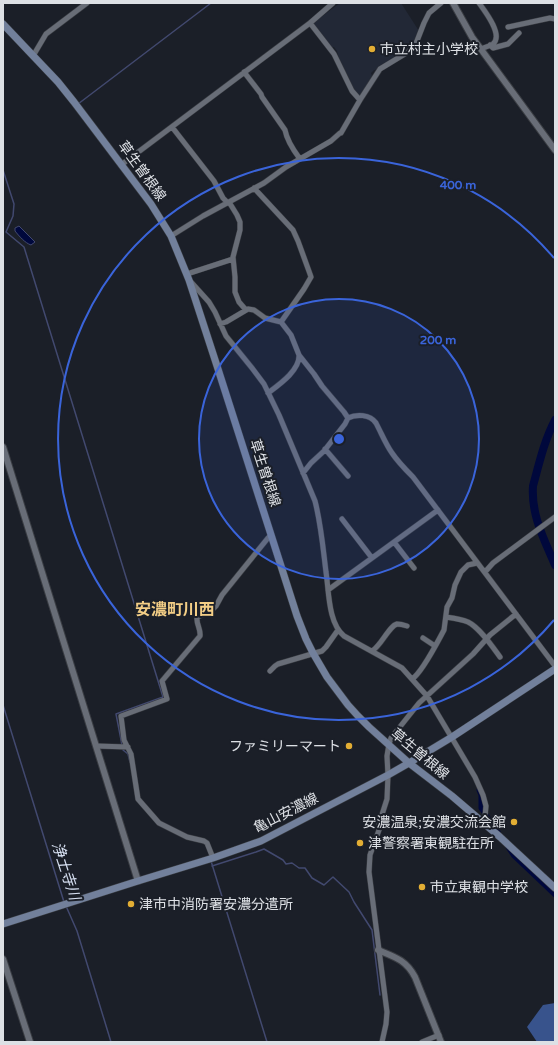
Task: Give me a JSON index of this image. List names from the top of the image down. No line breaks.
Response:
{"streets":{"main road":["草生曽根線","亀山安濃線"]},"crossings":[["草生曽根線","亀山安濃線"]],"districts":["安濃町川西"],"water":["浄土寺川"],"places":["市立村主小学校","ファミリーマート","安濃温泉;安濃交流会館","津警察署東観駐在所","市立東観中学校","津市中消防署安濃分遣所"],"rings":["400 m","200 m"]}
